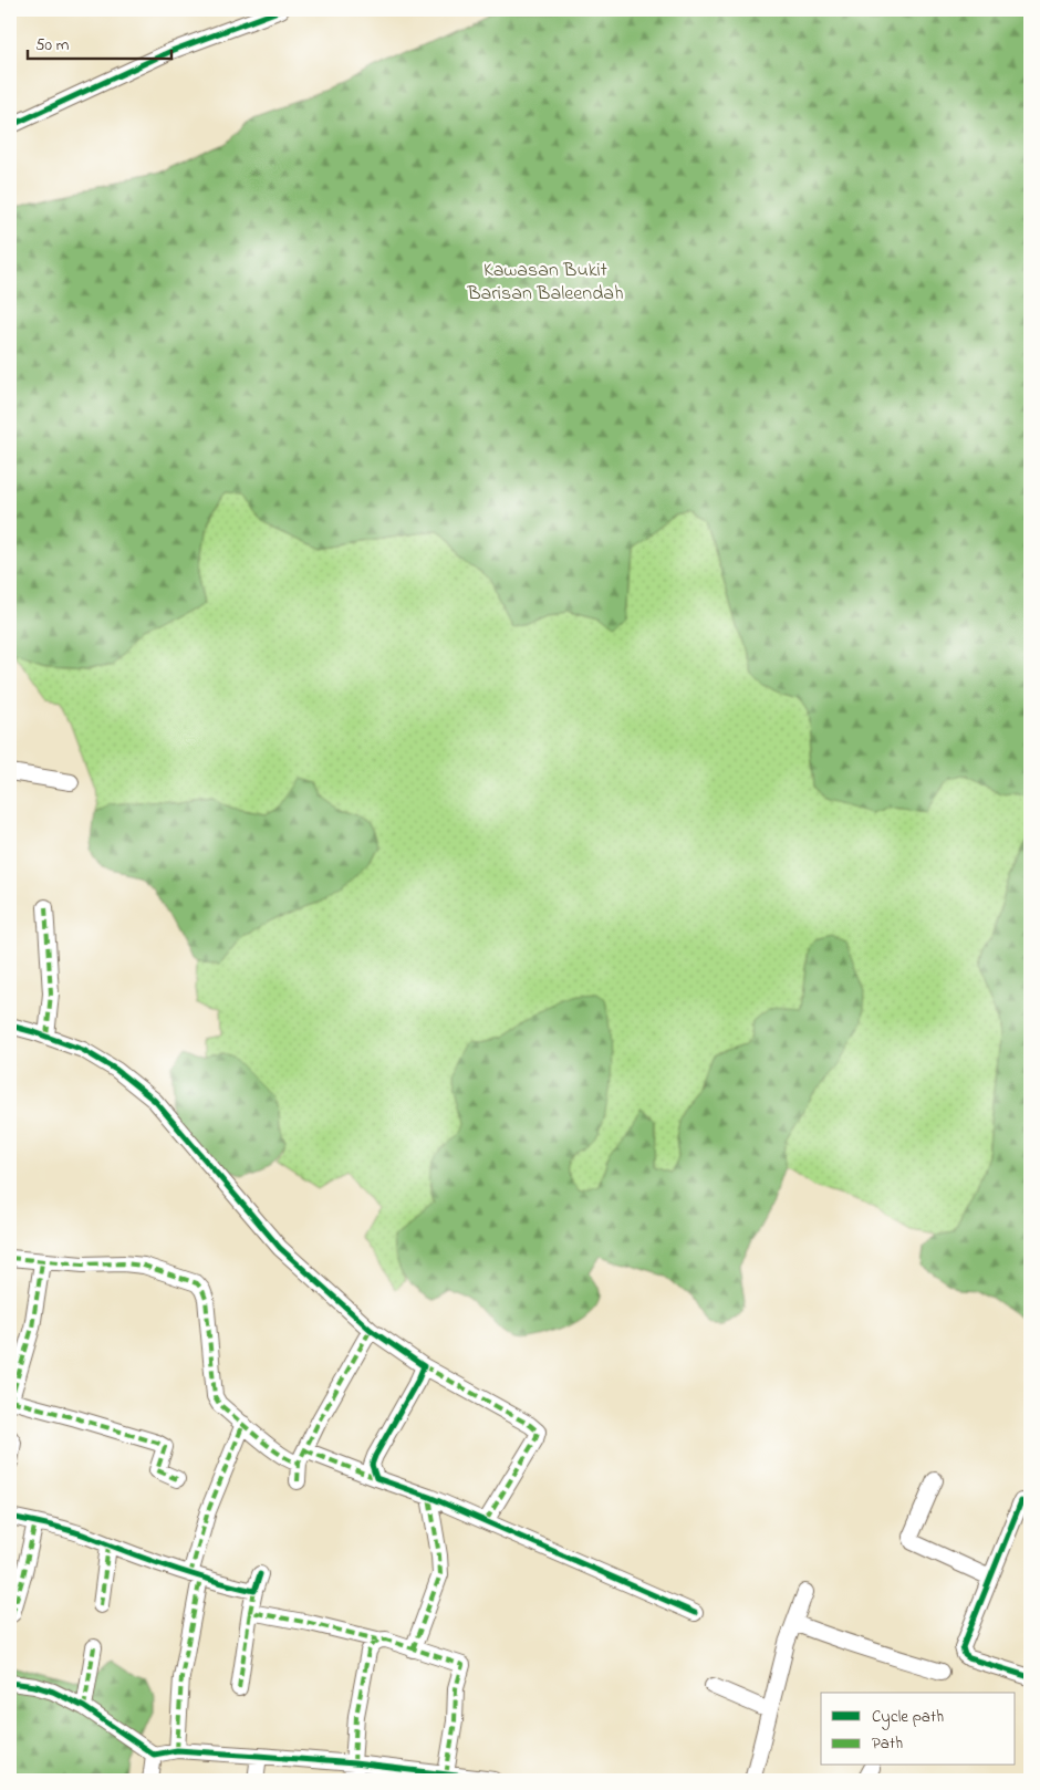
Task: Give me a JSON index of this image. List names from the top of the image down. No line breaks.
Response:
{"parks":["Kawasan Bukit Barisan Baleendah"],"legend":["Cycle path","Path"],"scale_bar":"50 m"}
